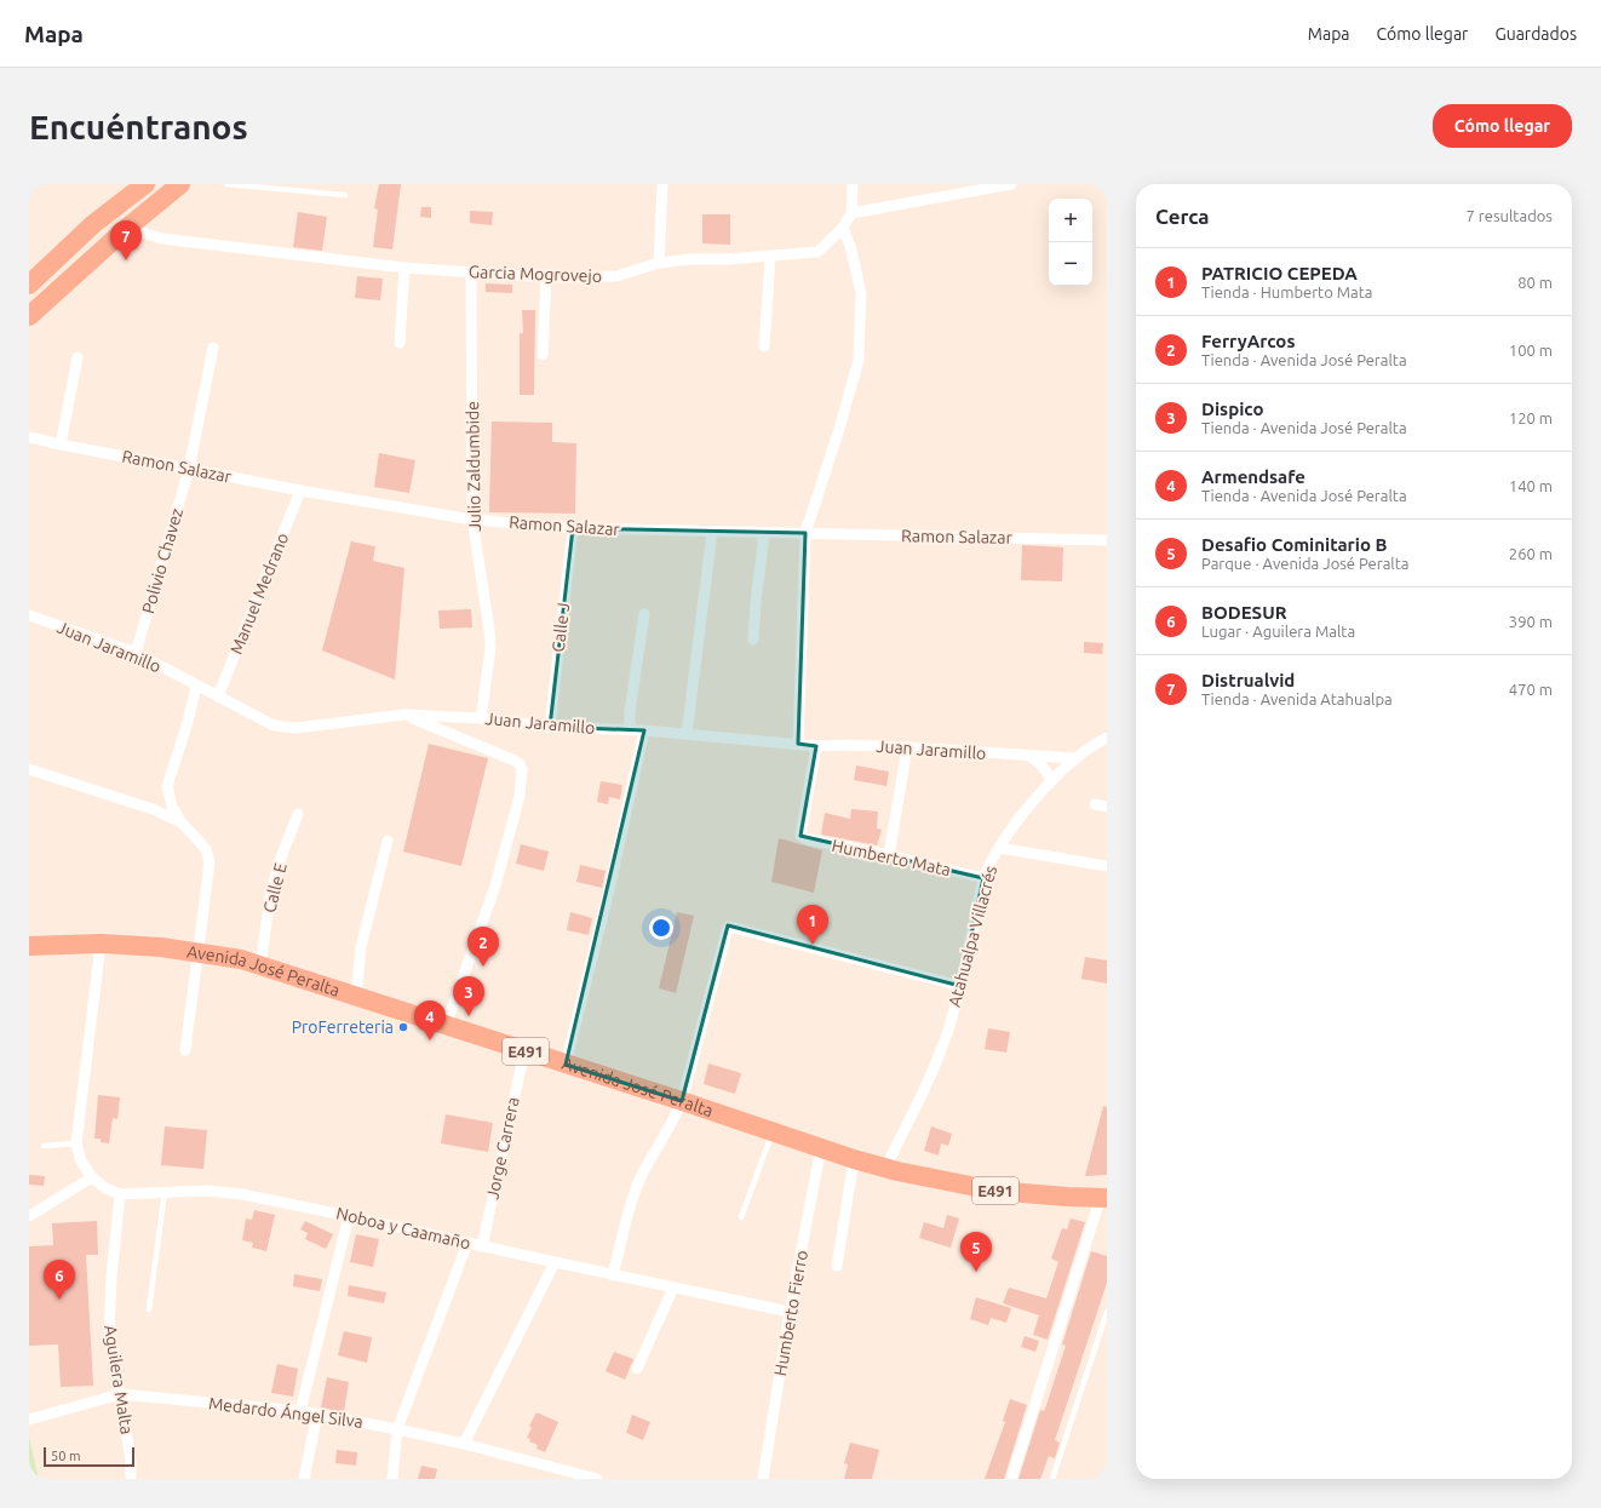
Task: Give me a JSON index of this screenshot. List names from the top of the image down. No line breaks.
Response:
{"streets":{"highway":["Avenida José Peralta","E491"],"street":["Garcia Mogrovejo","Ramon Salazar","Julio Zaldumbide","Polivio Chavez","Manuel Medrano","Calle J","Juan Jaramillo","Humberto Mata","Calle E","Atahualpa Villacrés","Jorge Carrera","Noboa y Caamaño","Humberto Fierro","Aguilera Malta","Medardo Ángel Silva"]},"crossings":[["Garcia Mogrovejo","Julio Zaldumbide"],["Ramon Salazar","Julio Zaldumbide"],["Ramon Salazar","Polivio Chavez"],["Ramon Salazar","Manuel Medrano"],["Ramon Salazar","Calle J"],["Julio Zaldumbide","Juan Jaramillo"],["Polivio Chavez","Juan Jaramillo"],["Manuel Medrano","Juan Jaramillo"],["Calle J","Juan Jaramillo"],["Juan Jaramillo","Humberto Mata"],["Juan Jaramillo","Atahualpa Villacrés"],["Humberto Mata","Atahualpa Villacrés"],["Calle E","Avenida José Peralta"],["Atahualpa Villacrés","Avenida José Peralta"],["Avenida José Peralta","Jorge Carrera"],["Avenida José Peralta","Humberto Fierro"],["Jorge Carrera","Noboa y Caamaño"],["Noboa y Caamaño","Humberto Fierro"],["Noboa y Caamaño","Aguilera Malta"],["Aguilera Malta","Medardo Ángel Silva"]],"places":["ProFerreteria"],"scale_bar":"50 m","page":{"header":"Mapa","nav":["Mapa","Cómo llegar","Guardados"],"buttons":"Cómo llegar","title":"Encuéntranos","heading":["Cerca","7 resultados"],"map_buttons":["+","−"],"pins":["7","1","2","3","4","5","6"],"list":[{"mark":"1","name":"PATRICIO CEPEDA","note":"Tienda · Humberto Mata","value":"80 m"},{"mark":"2","name":"FerryArcos","note":"Tienda · Avenida José Peralta","value":"100 m"},{"mark":"3","name":"Dispico","note":"Tienda · Avenida José Peralta","value":"120 m"},{"mark":"4","name":"Armendsafe","note":"Tienda · Avenida José Peralta","value":"140 m"},{"mark":"5","name":"Desafio Cominitario B","note":"Parque · Avenida José Peralta","value":"260 m"},{"mark":"6","name":"BODESUR","note":"Lugar · Aguilera Malta","value":"390 m"},{"mark":"7","name":"Distrualvid","note":"Tienda · Avenida Atahualpa","value":"470 m"}],"scale":"50 m"}}
